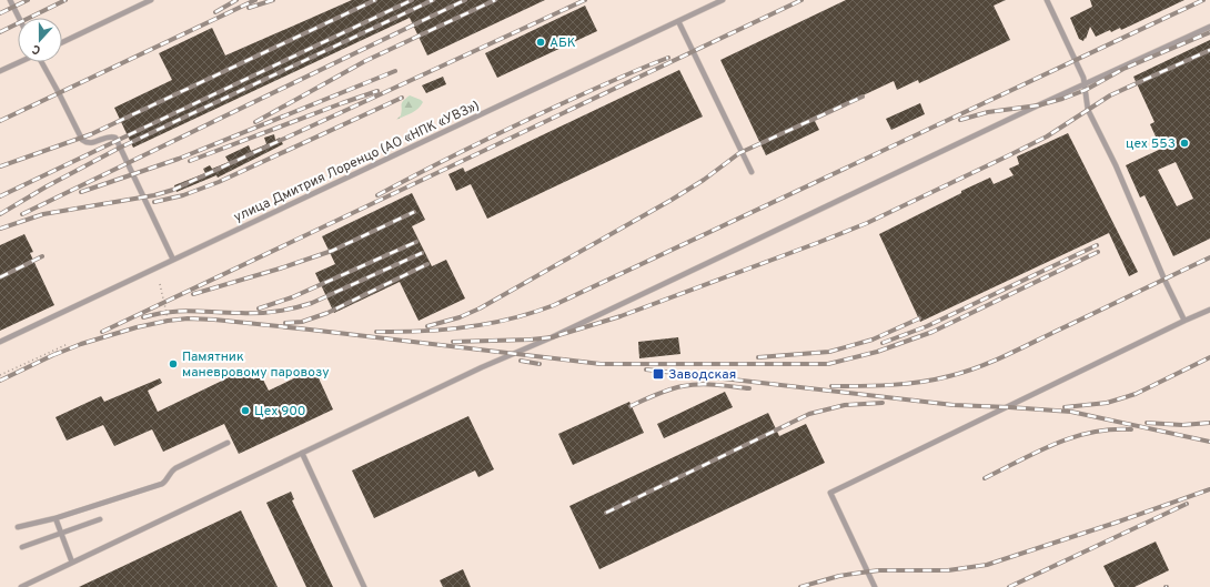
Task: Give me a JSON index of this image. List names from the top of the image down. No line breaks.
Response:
{"streets":{"lane":["улица Дмитрия Лоренцо (АО «НПК «УВЗ»)"]},"places":{"other":["АБК","цех 553","Памятник маневровому паровозу","Цех 900"],"transit":["Заводская"]},"north":"bottom"}
